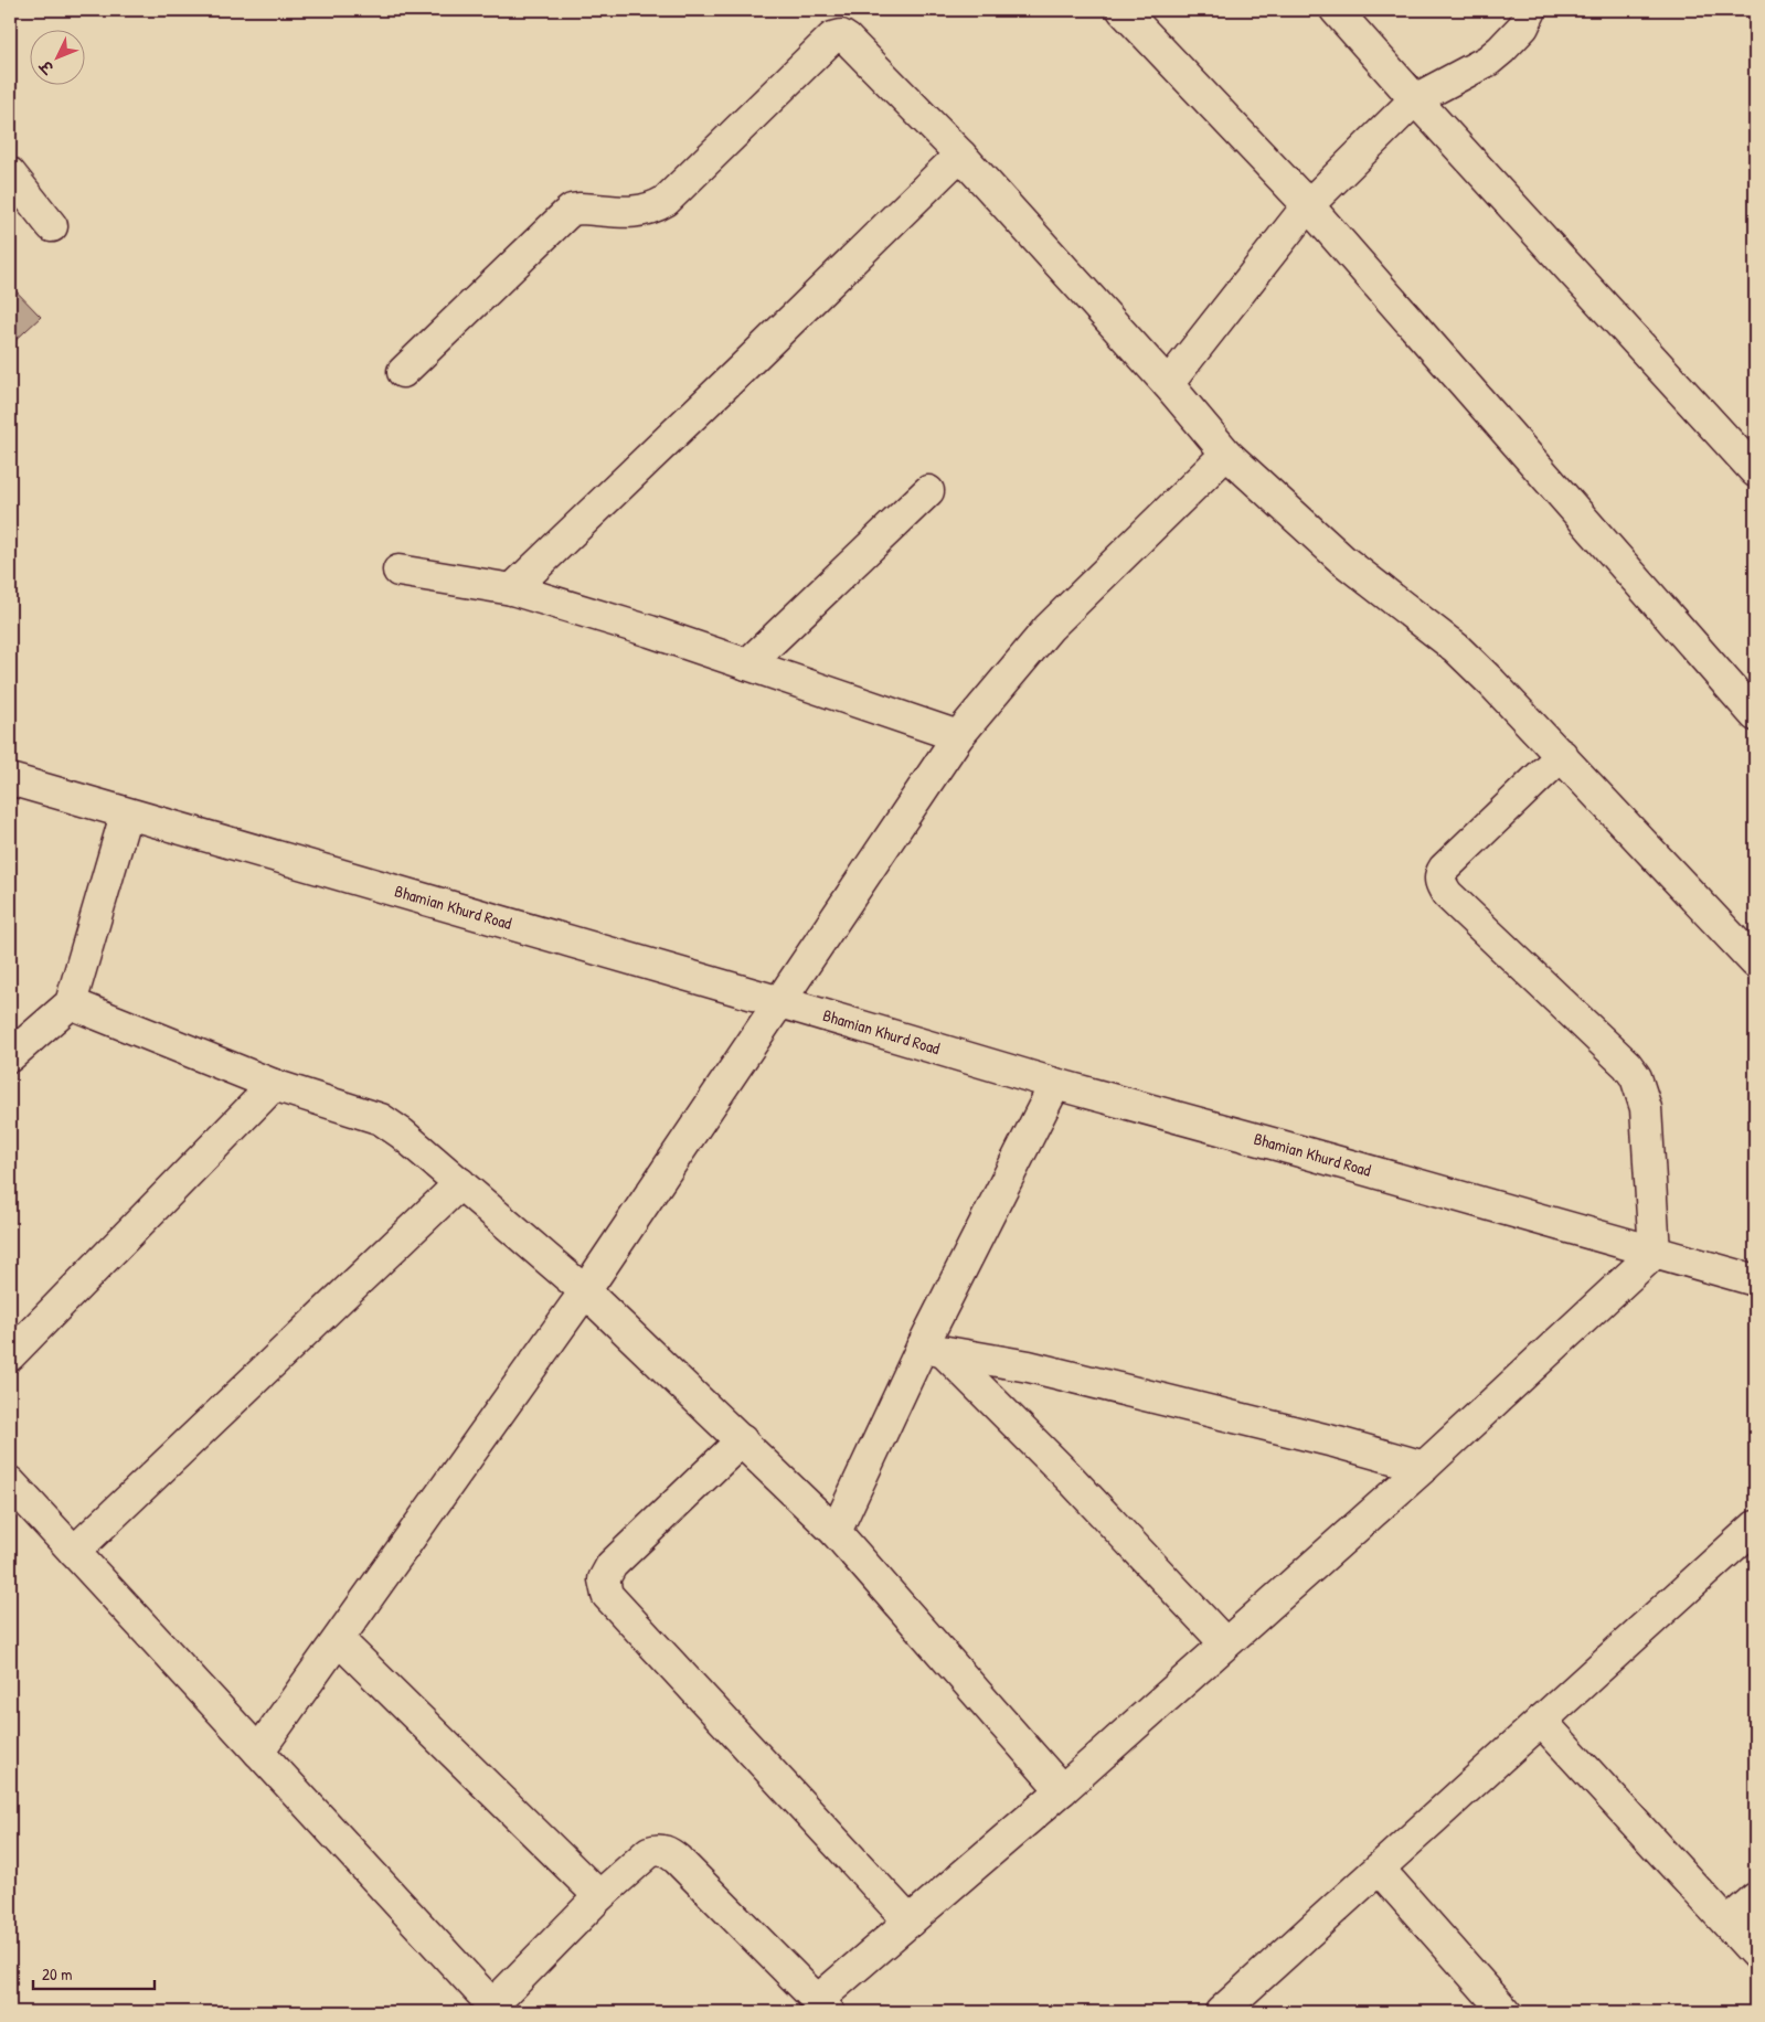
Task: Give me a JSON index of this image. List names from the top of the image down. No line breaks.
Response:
{"streets":{"street":["Bhamian Khurd Road"]},"scale_bar":"20 m","north":"bottom left"}
